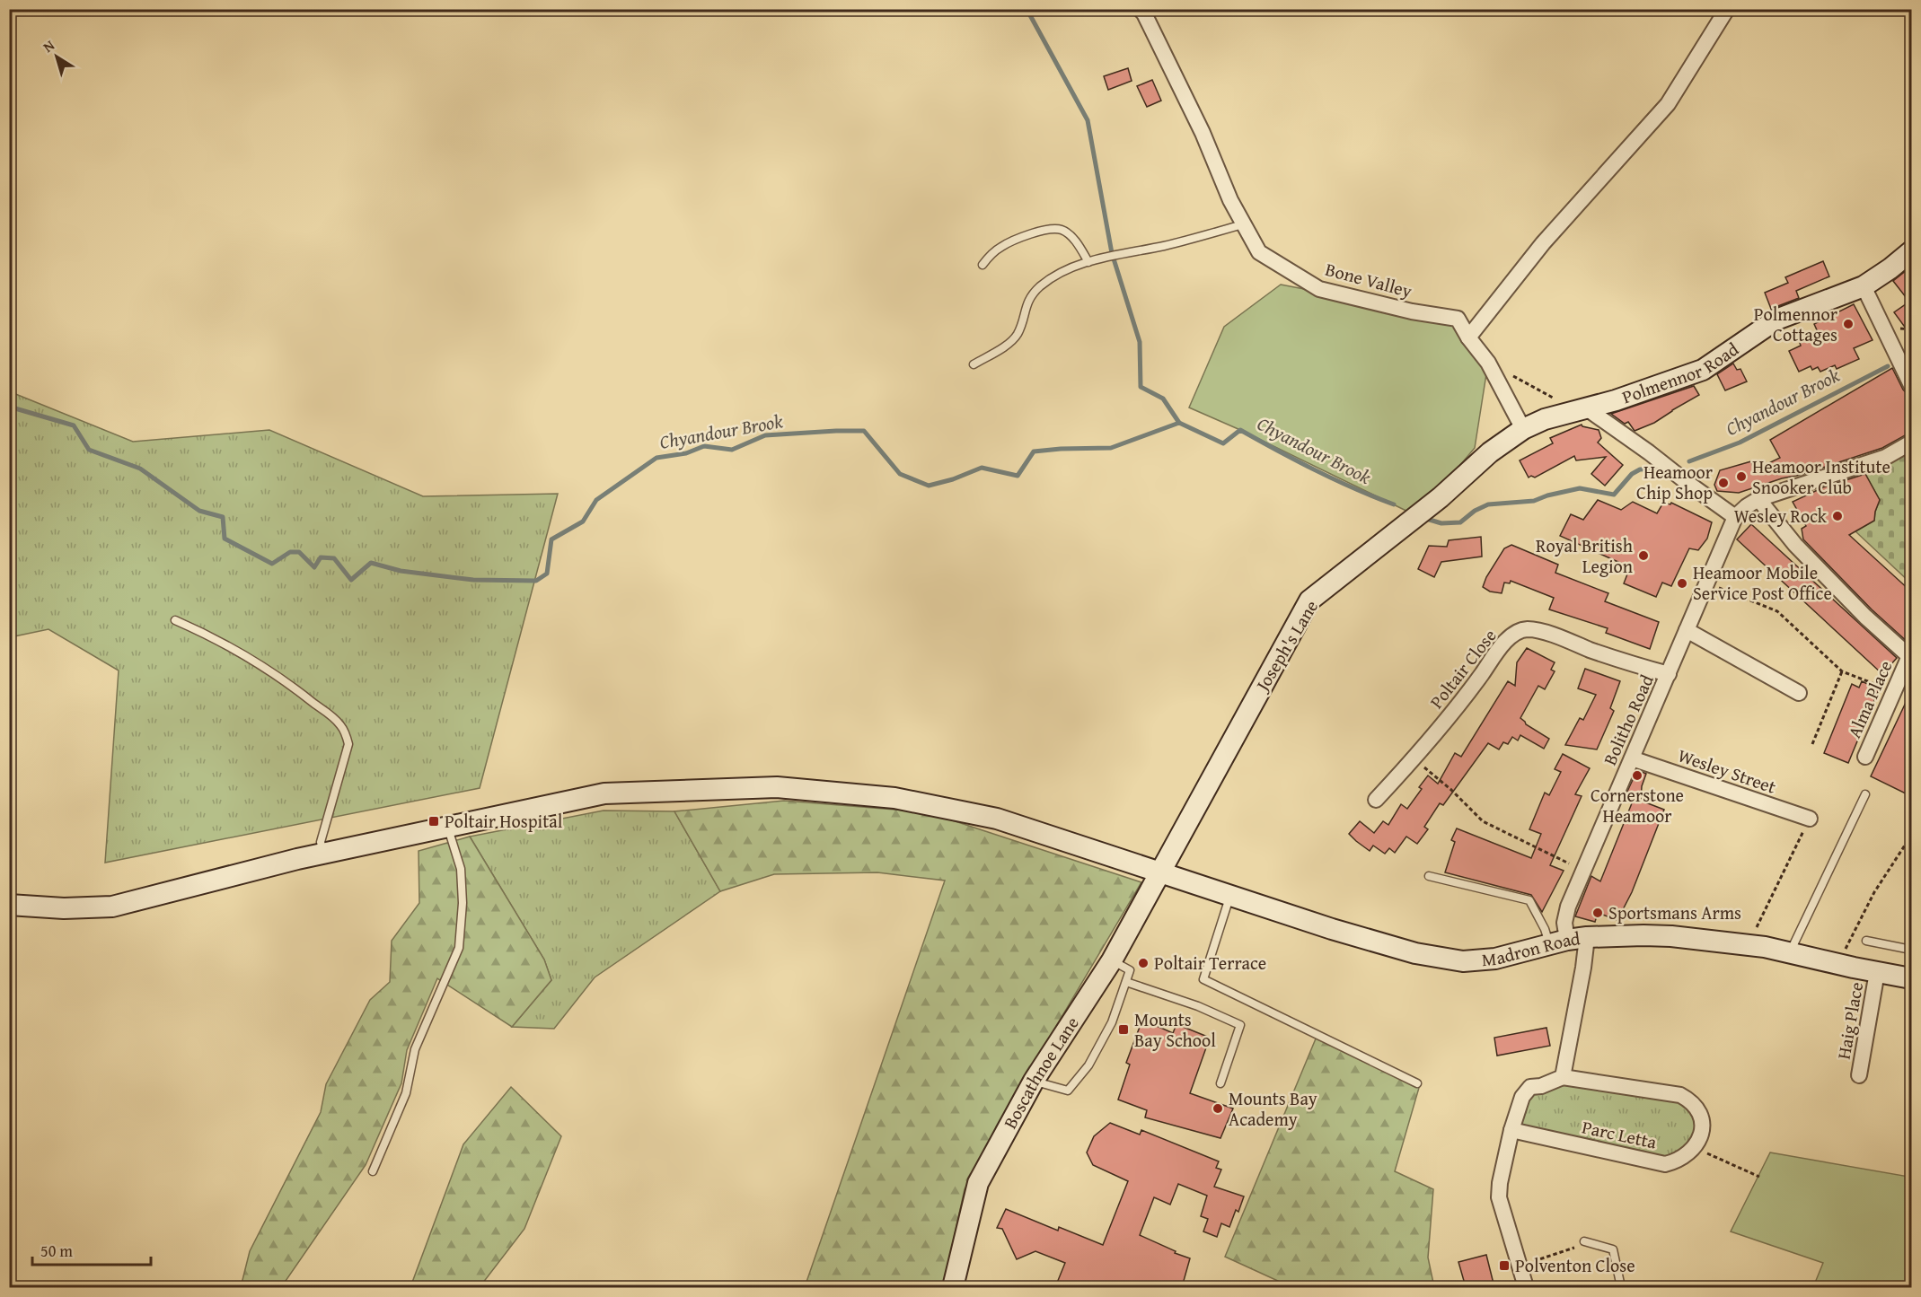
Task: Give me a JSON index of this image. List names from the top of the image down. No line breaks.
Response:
{"streets":{"main road":["Polmennor Road","Joseph's Lane","Madron Road","Boscathnoe Lane"],"street":["Bone Valley","Poltair Close","Alma Place","Bolitho Road","Wesley Street","Haig Place","Parc Letta"]},"crossings":[["Bone Valley","Polmennor Road"],["Bone Valley","Joseph's Lane"],["Polmennor Road","Joseph's Lane"],["Joseph's Lane","Madron Road"],["Joseph's Lane","Boscathnoe Lane"],["Poltair Close","Bolitho Road"],["Bolitho Road","Wesley Street"],["Bolitho Road","Madron Road"],["Madron Road","Haig Place"],["Madron Road","Boscathnoe Lane"]],"water":["Chyandour Brook"],"places":{"other":["Polmennor Cottages","Heamoor Institute Snooker Club","Heamoor Chip Shop","Wesley Rock","Royal British Legion","Heamoor Mobile Service Post Office","Cornerstone Heamoor","Sportsmans Arms","Poltair Terrace","Mounts Bay Academy"],"transit":["Poltair Hospital","Mounts Bay School","Polventon Close"]},"scale_bar":"50 m","north":"top left"}
